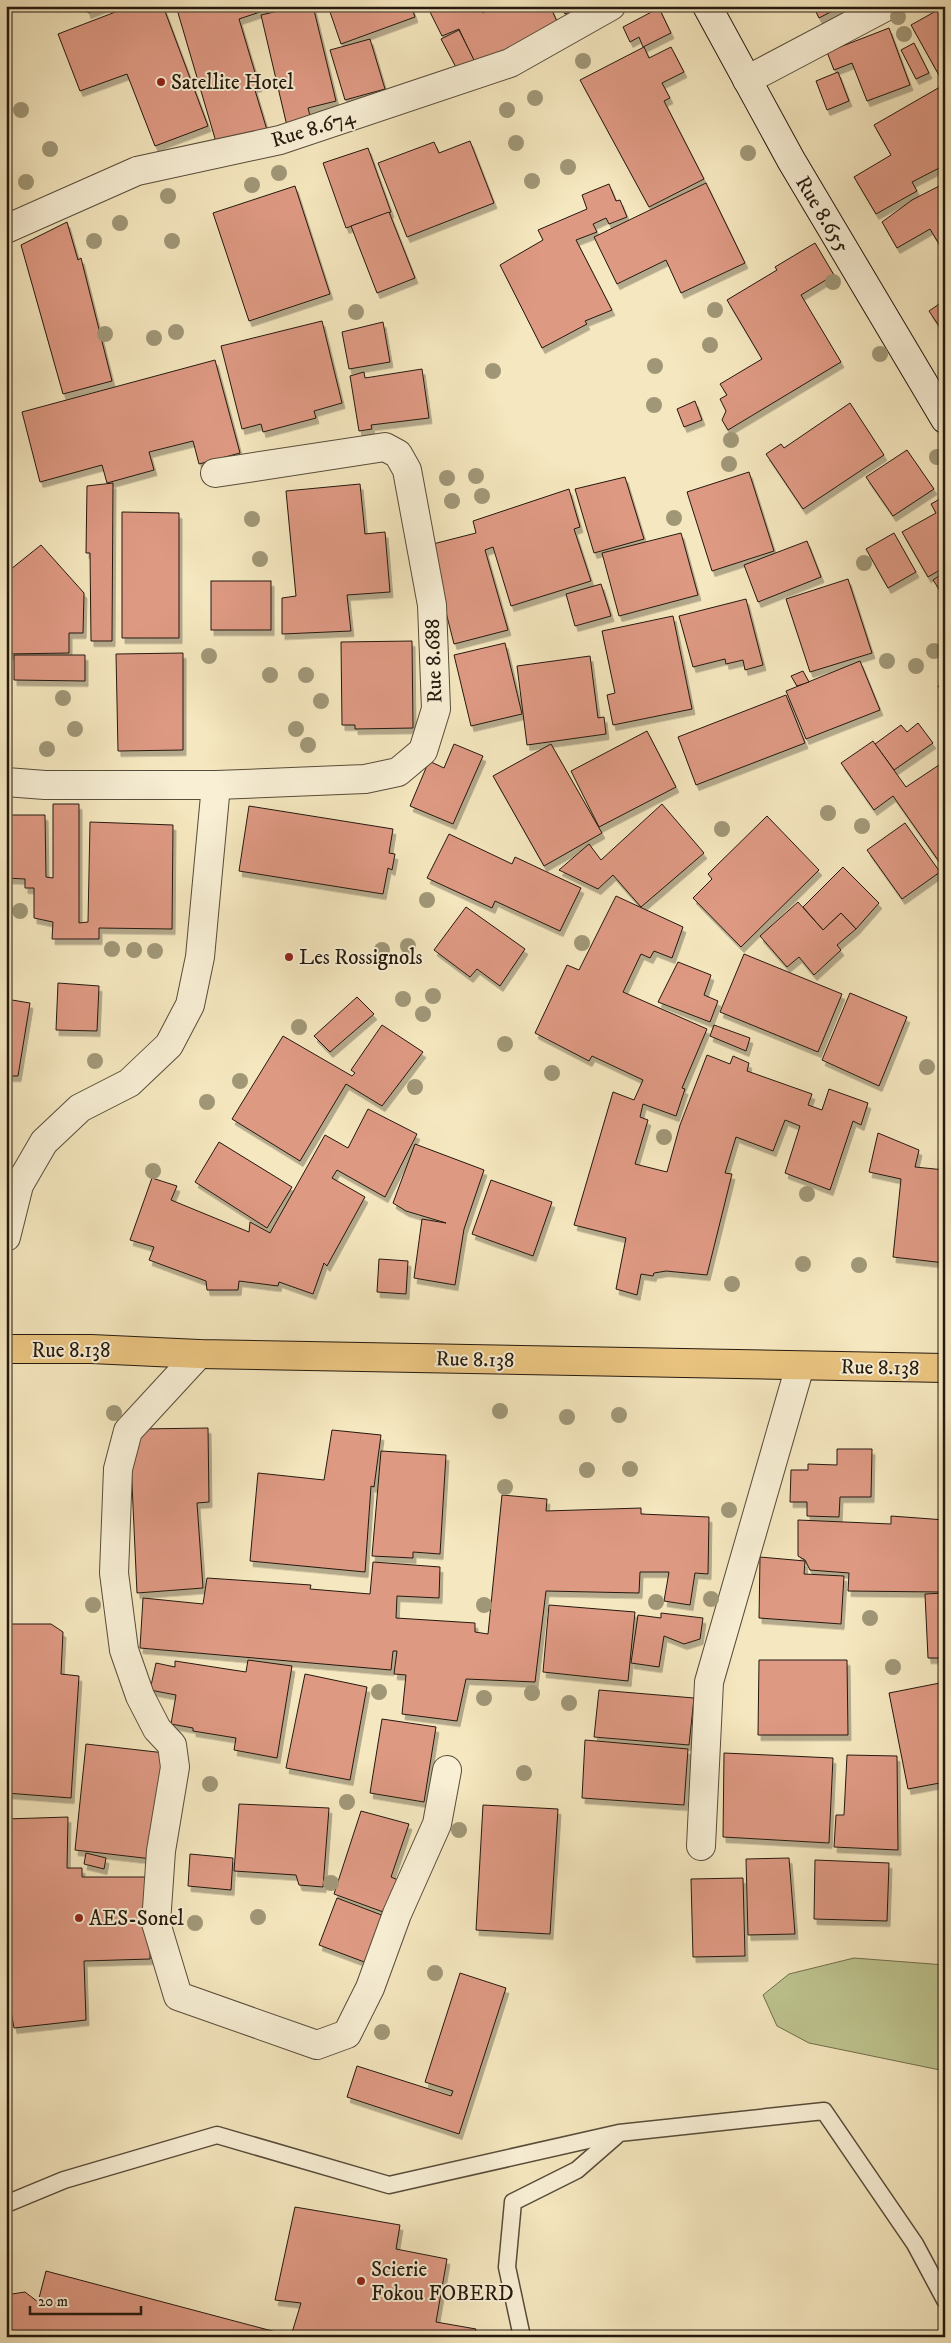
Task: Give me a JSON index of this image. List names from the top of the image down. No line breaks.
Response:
{"streets":{"main road":["Rue 8.138"],"street":["Rue 8.674","Rue 8.655","Rue 8.688"]},"places":["Satellite Hotel","Les Rossignols","AES-Sonel","Scierie Fokou FOBERD"],"scale_bar":"20 m"}
